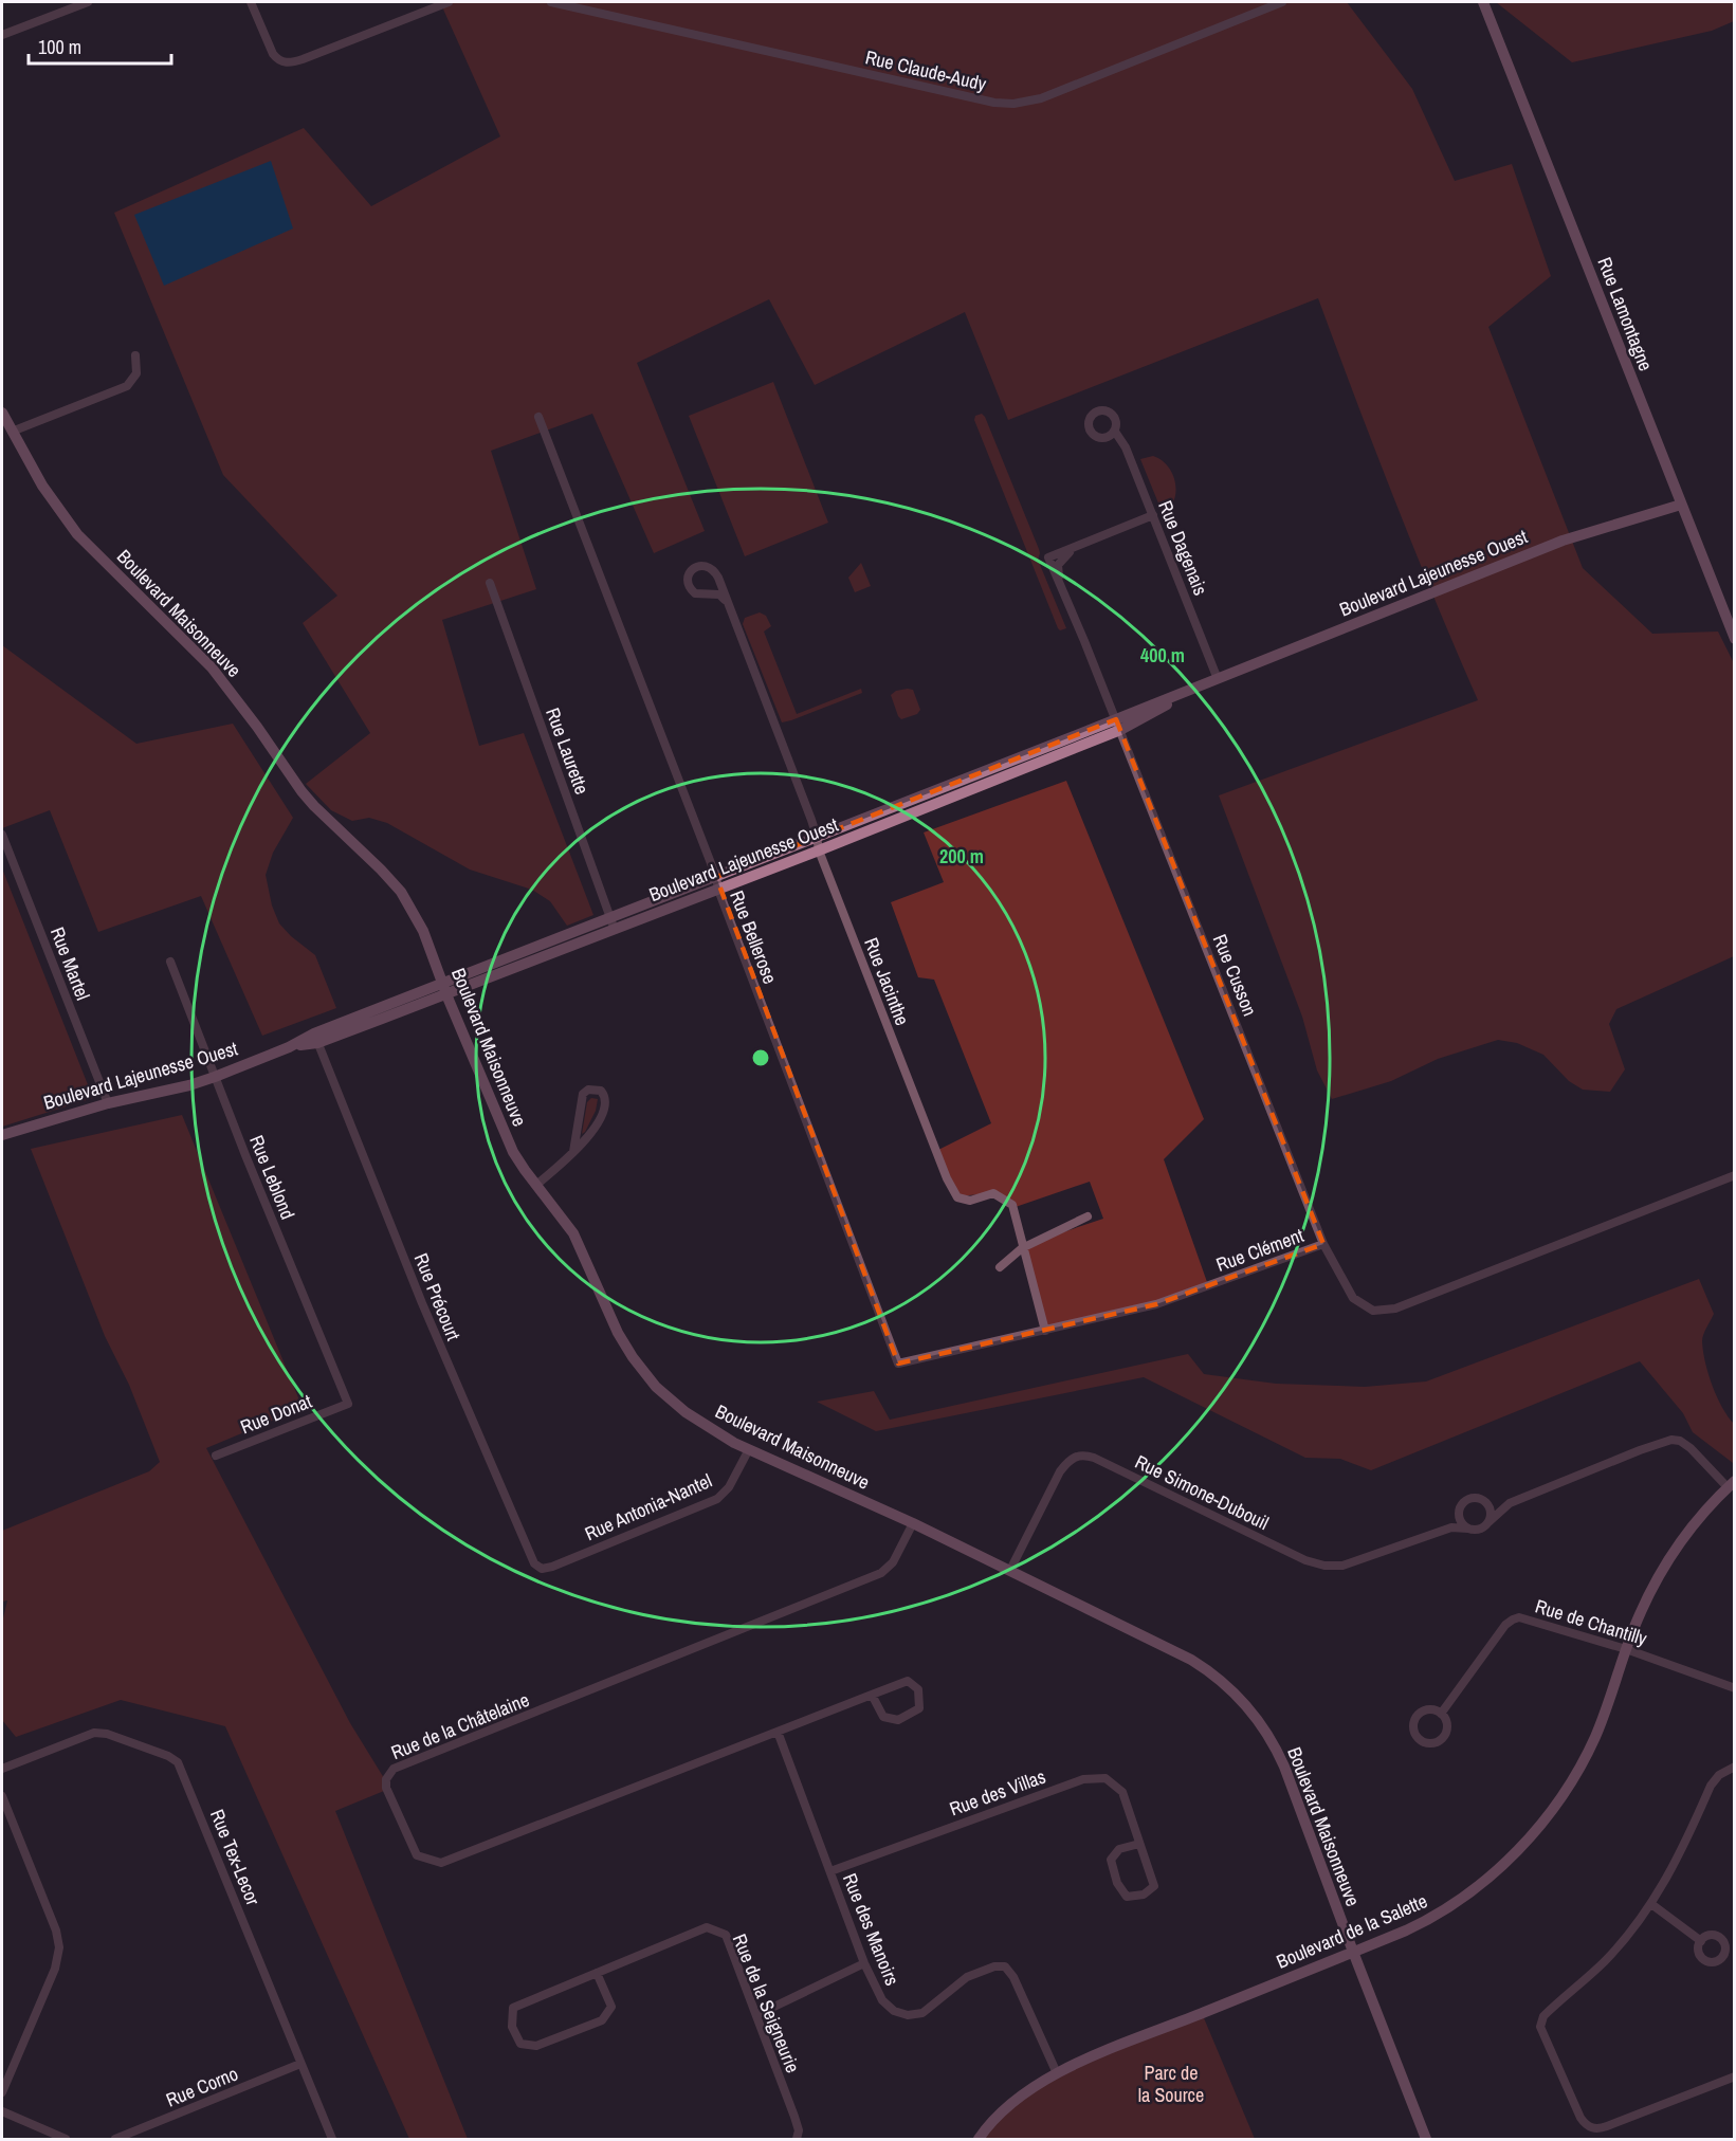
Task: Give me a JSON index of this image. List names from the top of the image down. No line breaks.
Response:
{"streets":{"street":["Rue Claude-Audy","Rue Lamontagne","Rue Dagenais","Boulevard Lajeunesse Ouest","Boulevard Maisonneuve","Rue Laurette","Rue Bellerose","Rue Martel","Rue Cusson","Rue Jacinthe","Rue Leblond","Rue Clément","Rue Précourt","Rue Donat","Rue Simone-Dubouil","Rue Antonia-Nantel","Rue de Chantilly","Rue de la Châtelaine","Rue des Villas","Rue Tex-Lecor","Rue des Manoirs","Boulevard de la Salette","Rue de la Seigneurie","Rue Corno"]},"crossings":[["Rue Lamontagne","Boulevard Lajeunesse Ouest"],["Rue Dagenais","Boulevard Lajeunesse Ouest"],["Rue Dagenais","Rue Cusson"],["Boulevard Lajeunesse Ouest","Boulevard Maisonneuve"],["Boulevard Lajeunesse Ouest","Rue Laurette"],["Boulevard Lajeunesse Ouest","Rue Bellerose"],["Boulevard Lajeunesse Ouest","Rue Martel"],["Boulevard Lajeunesse Ouest","Rue Cusson"],["Boulevard Lajeunesse Ouest","Rue Jacinthe"],["Boulevard Lajeunesse Ouest","Rue Leblond"],["Boulevard Lajeunesse Ouest","Rue Précourt"],["Boulevard Maisonneuve","Rue Simone-Dubouil"],["Boulevard Maisonneuve","Rue Antonia-Nantel"],["Boulevard Maisonneuve","Rue de la Châtelaine"],["Boulevard Maisonneuve","Boulevard de la Salette"],["Rue Bellerose","Rue Clément"],["Rue Cusson","Rue Clément"],["Rue Jacinthe","Rue Clément"],["Rue Leblond","Rue Donat"],["Rue Précourt","Rue Antonia-Nantel"],["Rue Simone-Dubouil","Boulevard de la Salette"],["Rue de Chantilly","Boulevard de la Salette"],["Rue de la Châtelaine","Rue des Manoirs"],["Rue des Villas","Rue des Manoirs"],["Rue Tex-Lecor","Rue Corno"],["Rue des Manoirs","Boulevard de la Salette"]],"parks":["Parc de la Source"],"scale_bar":"100 m","rings":["400 m","200 m"]}
